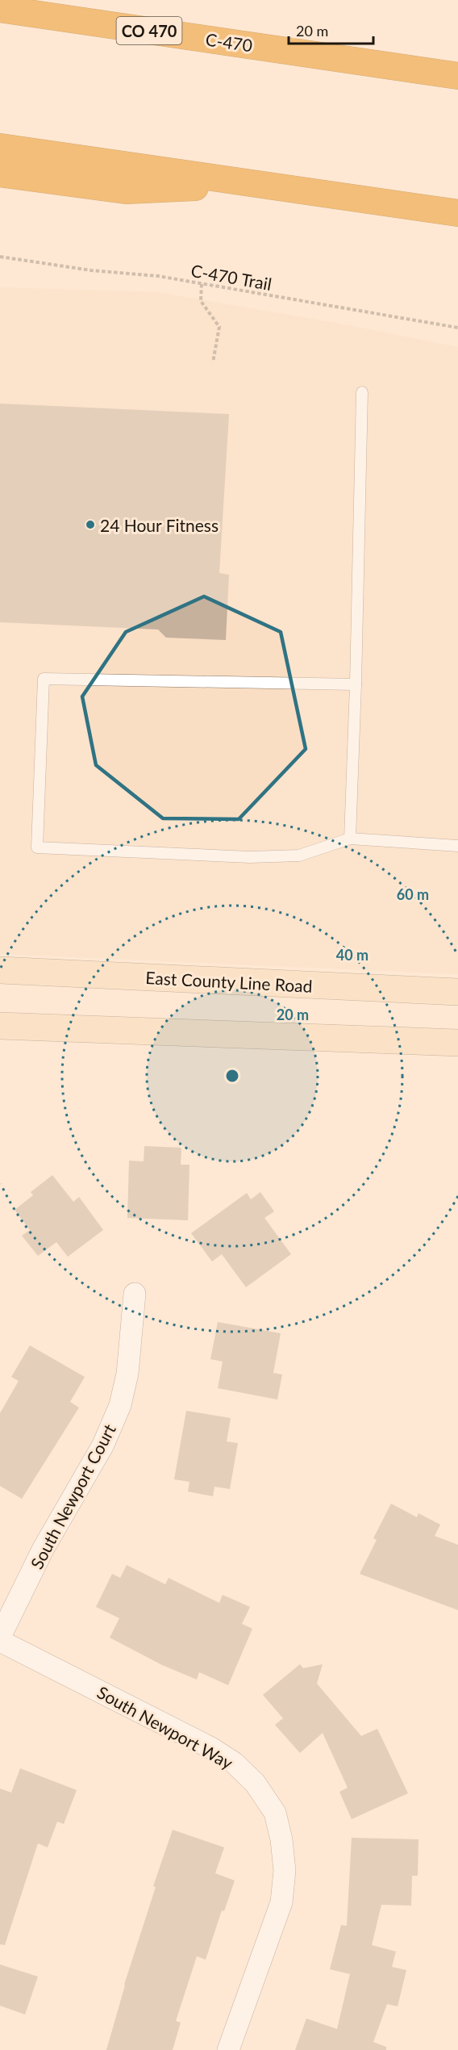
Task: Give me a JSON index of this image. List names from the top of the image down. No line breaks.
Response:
{"streets":{"highway":["CO 470","C-470"],"main road":["East County Line Road"],"street":["South Newport Court","South Newport Way"],"path":["C-470 Trail"]},"places":["24 Hour Fitness"],"scale_bar":"20 m","rings":["60 m","40 m","20 m"]}
